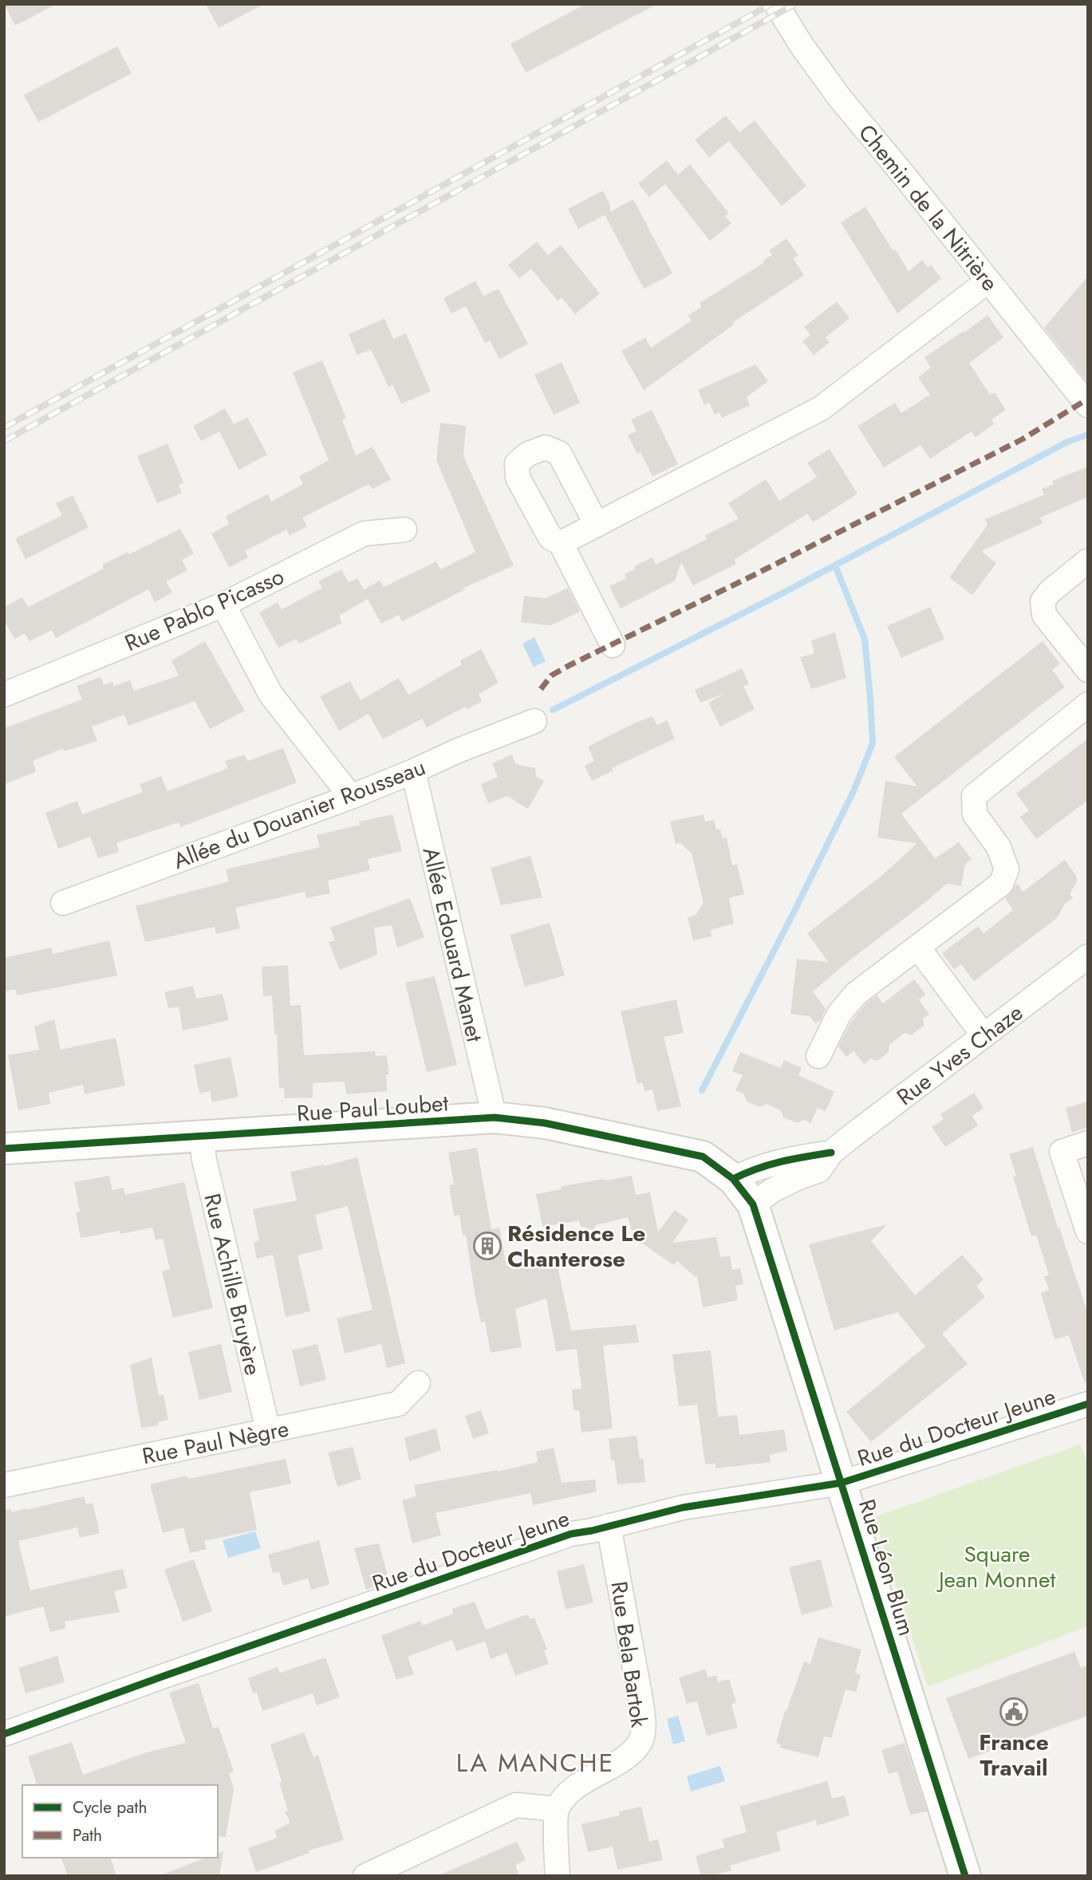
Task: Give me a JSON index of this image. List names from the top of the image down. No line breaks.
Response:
{"streets":{"street":["Chemin de la Nitrière","Rue Pablo Picasso","Allée du Douanier Rousseau","Allée Edouard Manet","Rue Yves Chaze","Rue Paul Loubet","Rue Achille Bruyère","Rue du Docteur Jeune","Rue Paul Nègre","Rue Léon Blum","Rue Bela Bartok"]},"crossings":[["Allée du Douanier Rousseau","Allée Edouard Manet"],["Allée Edouard Manet","Rue Paul Loubet"],["Rue Yves Chaze","Rue Paul Loubet"],["Rue Yves Chaze","Rue Léon Blum"],["Rue Paul Loubet","Rue Achille Bruyère"],["Rue Paul Loubet","Rue Léon Blum"],["Rue Achille Bruyère","Rue Paul Nègre"],["Rue du Docteur Jeune","Rue Léon Blum"],["Rue du Docteur Jeune","Rue Bela Bartok"]],"districts":["LA MANCHE"],"parks":["Square Jean Monnet"],"places":{"building":["Résidence Le Chanterose"],"public building":["France Travail"]},"legend":["Cycle path","Path"]}
